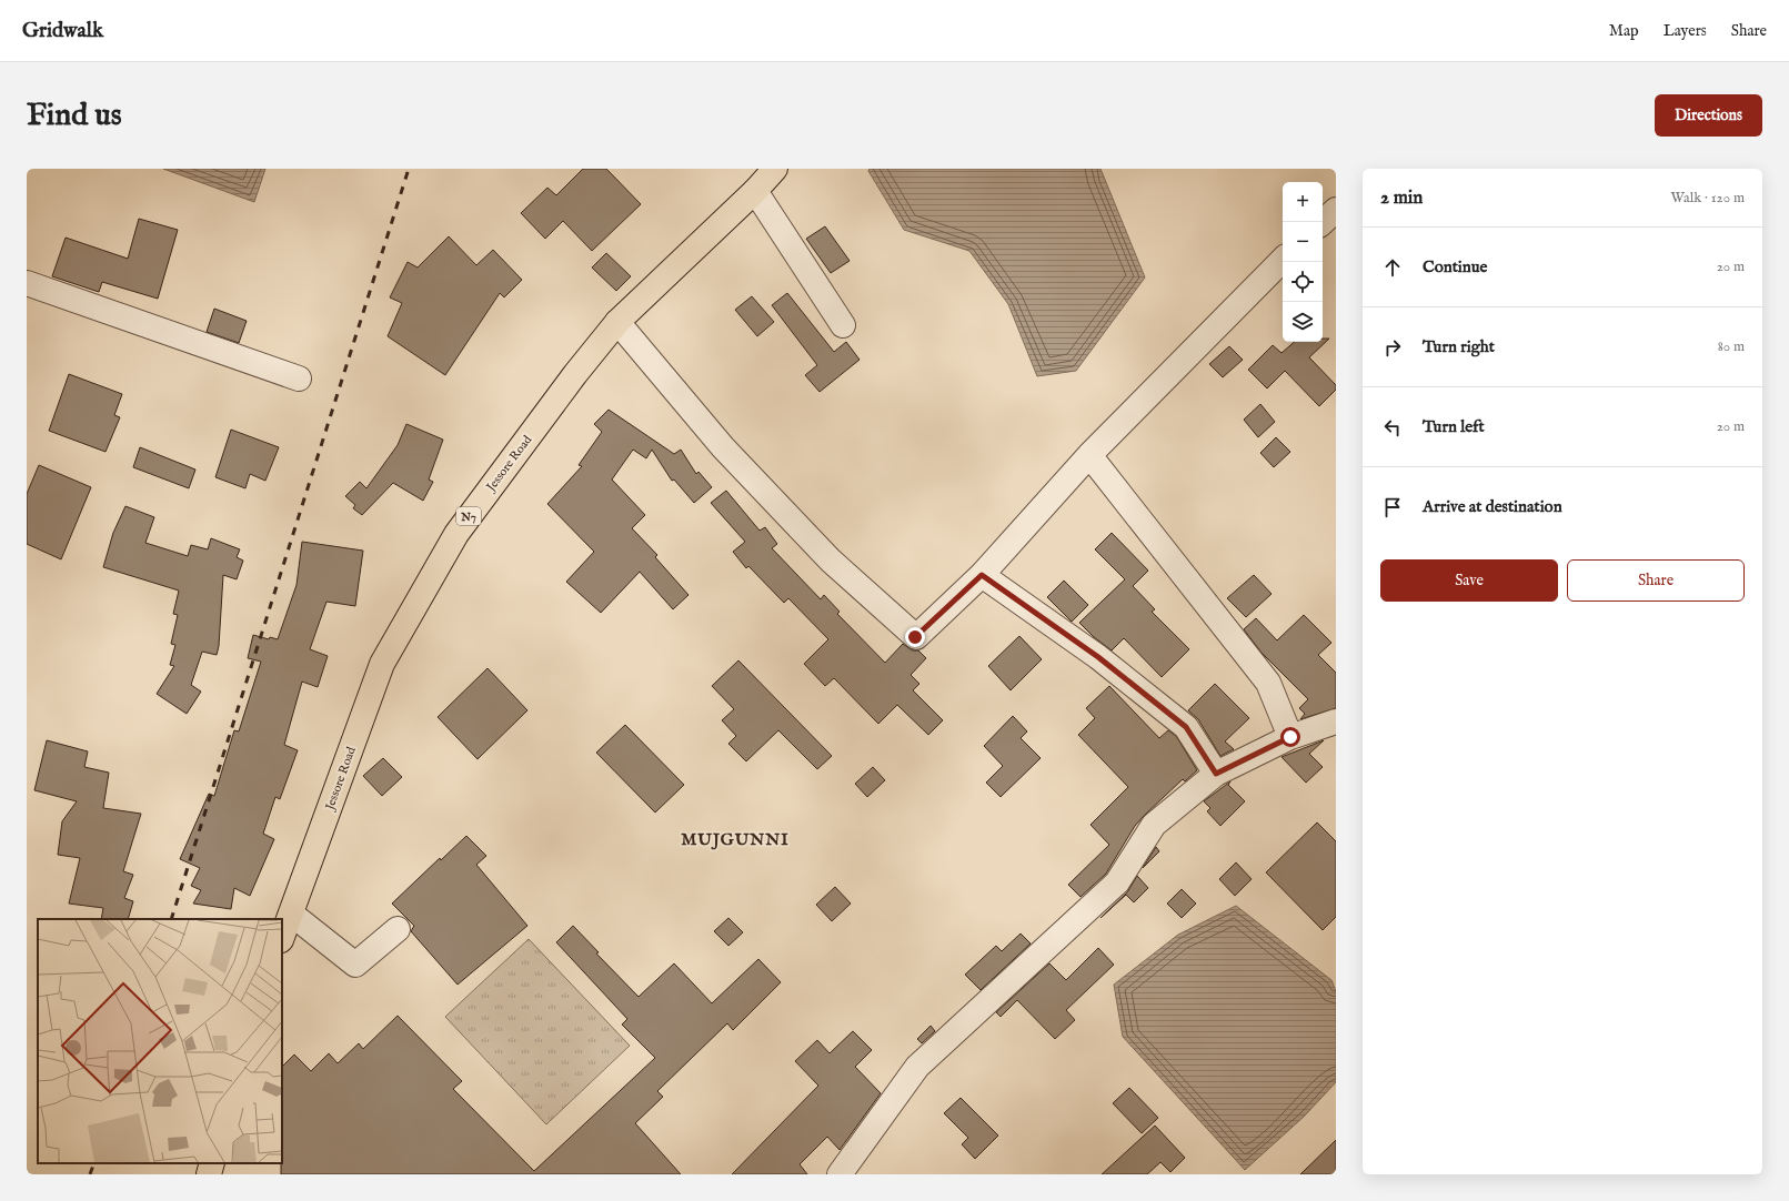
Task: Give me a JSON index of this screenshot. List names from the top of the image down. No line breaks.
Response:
{"streets":{"highway":["Jessore Road","N7"]},"districts":["MUJGUNNI"],"page":{"header":"Gridwalk","nav":["Map","Layers","Share"],"buttons":["Directions",["Save","Share"]],"title":"Find us","heading":["2 min","Walk · 120 m"],"map_buttons":["+","−"],"list":[["Continue","20 m"],["Turn right","80 m"],["Turn left","20 m"],"Arrive at destination"]}}
